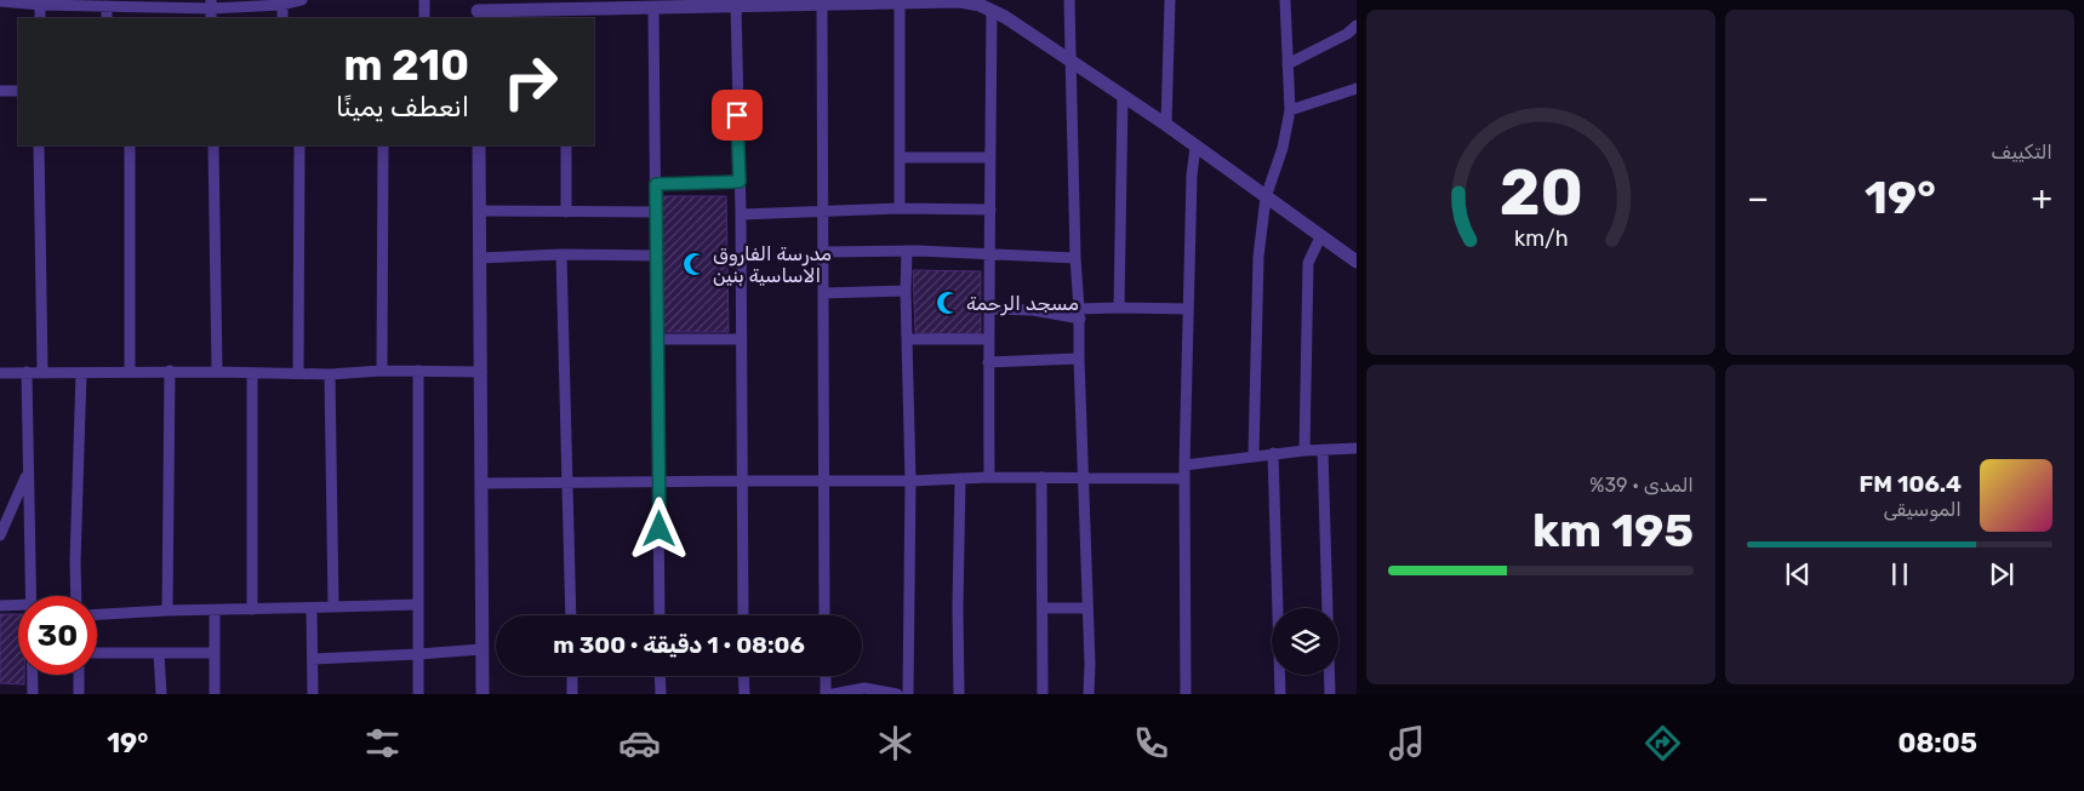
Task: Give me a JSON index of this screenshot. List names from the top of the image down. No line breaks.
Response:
{"places":{"mosque":["مدرسة الفاروق الاساسية بنين","مسجد الرحمة"]},"page":{"tile":["التكييف",["المدى · 39%","195 km"]],"turn":["210 m","انعطف يمينًا"],"heat":["−","19°","+"],"song":["106.4 FM","الموسيقى"],"limit":"30","trip":"08:06 · 1 دقيقة · 300 m","tabs":["08:05","19°"],"gauge":["20","km/h"]}}
